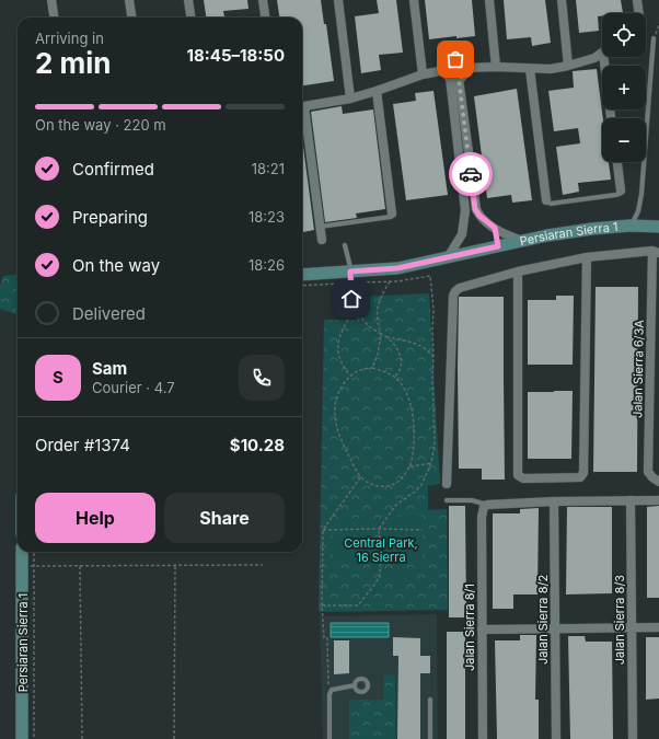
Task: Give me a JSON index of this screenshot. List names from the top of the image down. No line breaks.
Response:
{"streets":{"street":["Persiaran Sierra 1","Jalan Sierra 6/3A","Jalan Sierra 8/2","Jalan Sierra 8/3","Jalan Sierra 8/1"]},"parks":["Central Park, 16 Sierra"],"page":{"map_buttons":["+","−"],"heading":["2 min","Arriving in","18:45–18:50"],"panel":["Sam","Courier · 4.7","Order #1374","$10.28"],"bar":"On the way · 220 m","list":[["Confirmed","18:21"],["Preparing","18:23"],["On the way","18:26"],"Delivered"],"round":"S","buttons":["Help","Share"]}}
